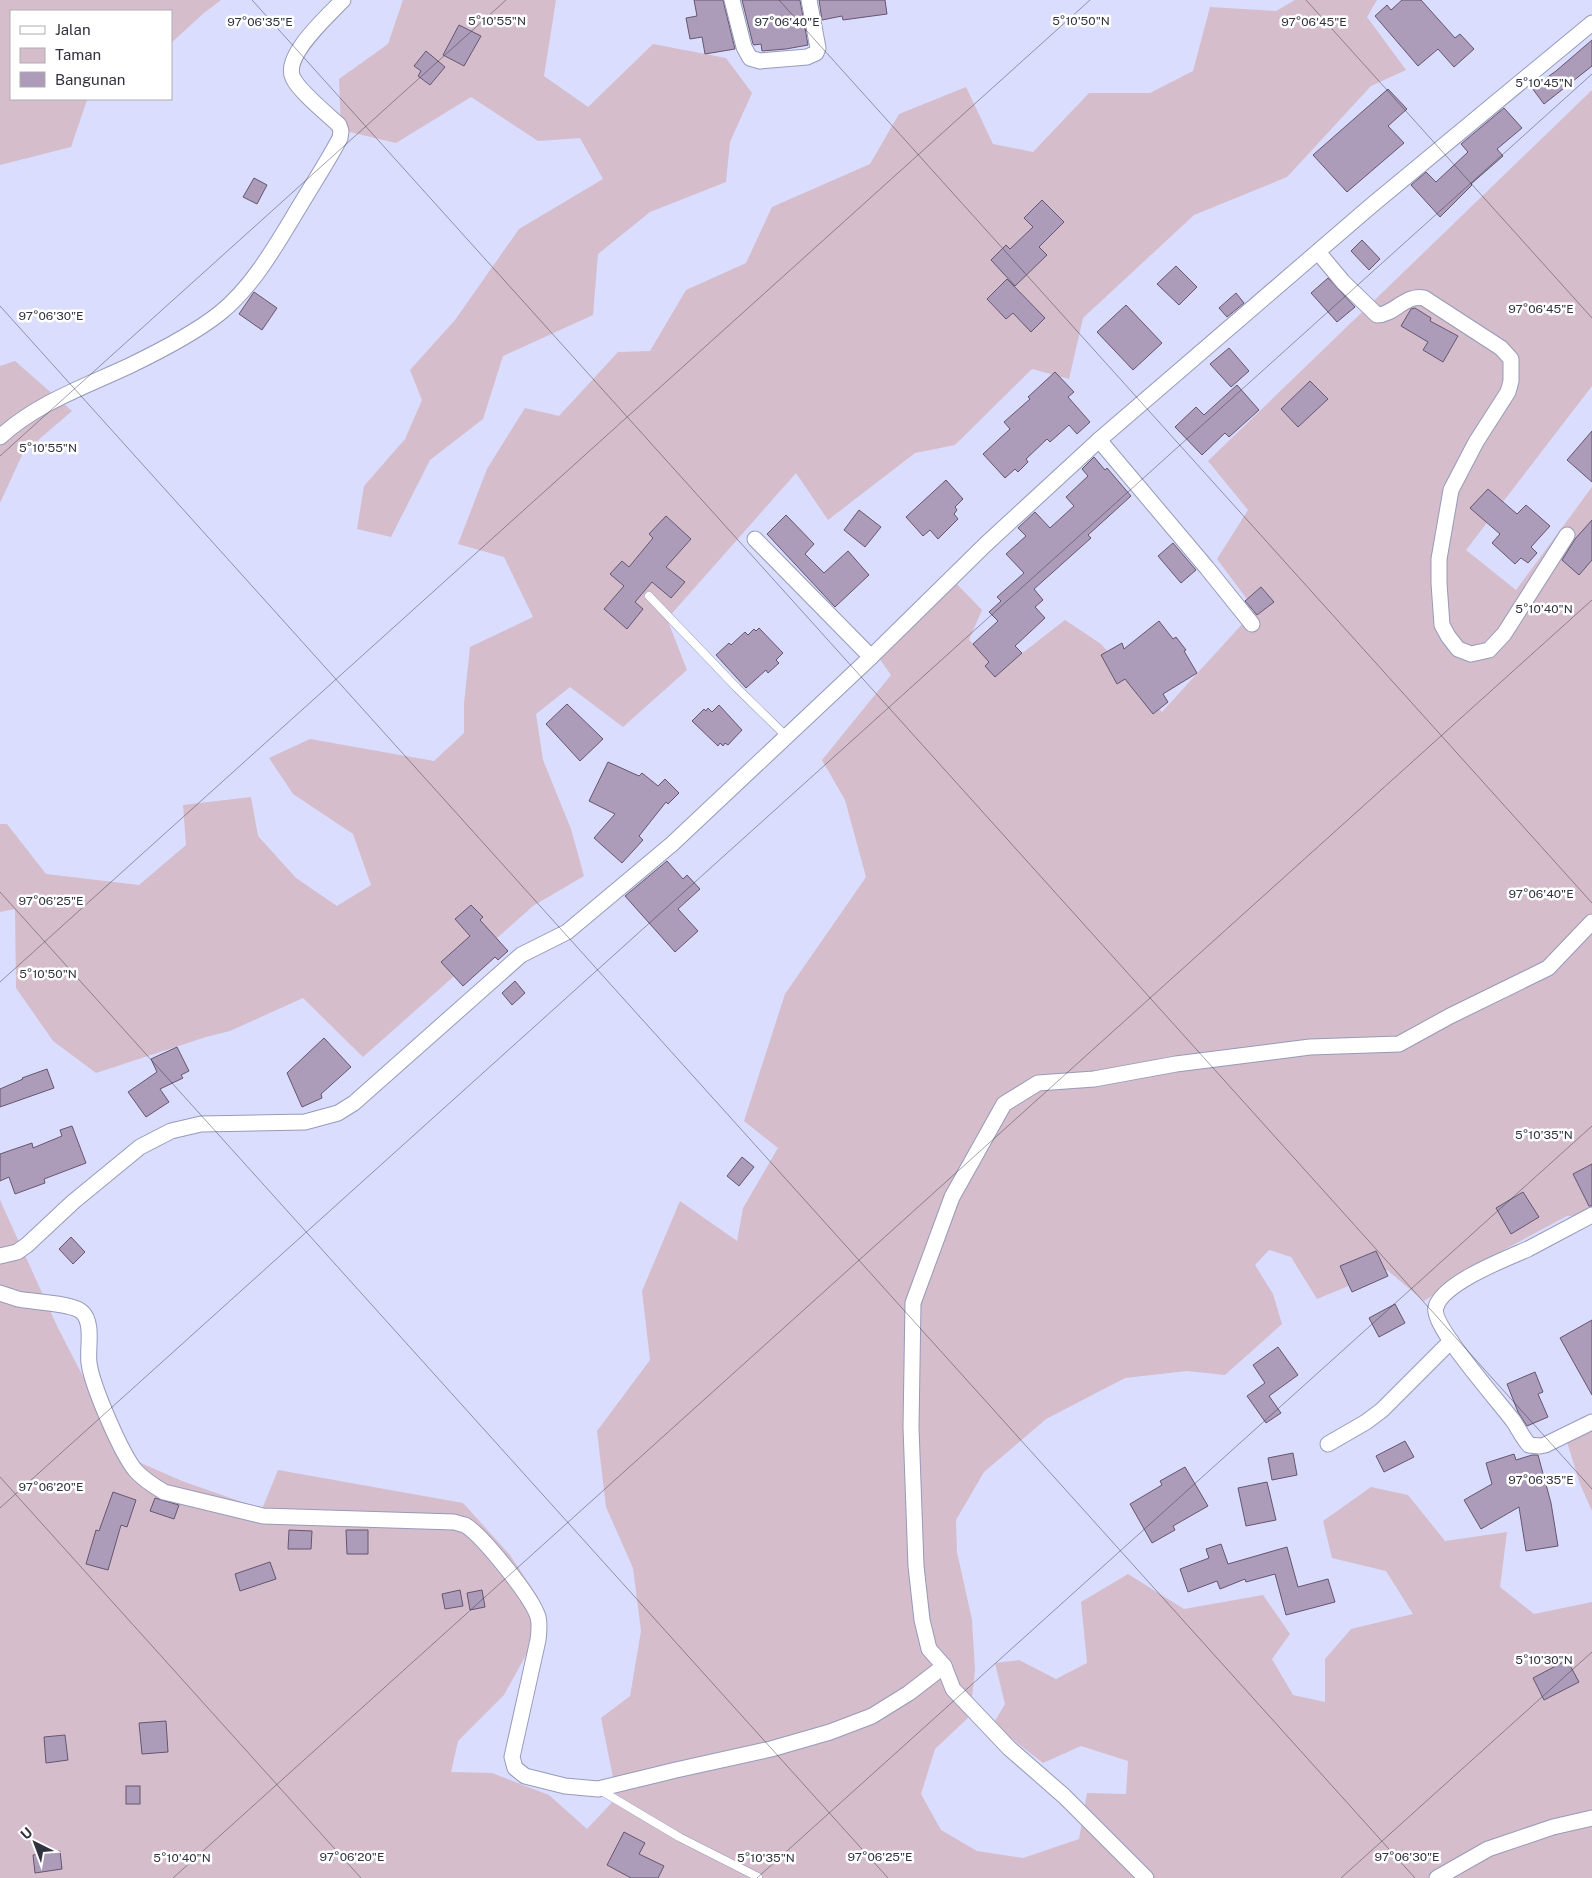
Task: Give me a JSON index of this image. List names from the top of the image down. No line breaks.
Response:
{"legend":["Jalan","Taman","Bangunan"],"north":"top left","coordinates":["5°10'55\"N","5°10'50\"N","97°06'40\"E","97°06'35\"E","97°06'45\"E","5°10'45\"N","97°06'30\"E","5°10'40\"N","97°06'25\"E","5°10'35\"N","97°06'20\"E","5°10'30\"N"]}
